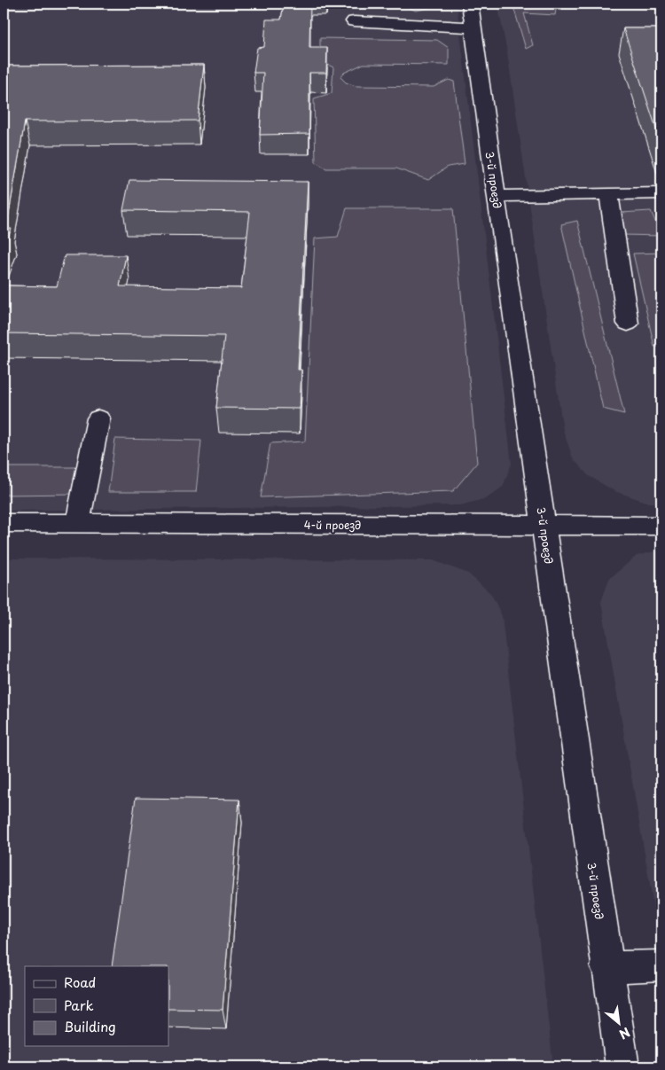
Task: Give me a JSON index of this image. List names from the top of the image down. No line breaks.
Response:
{"streets":{"street":["3-й проезд","4-й проезд"]},"crossings":[["3-й проезд","4-й проезд"]],"legend":["Road","Park","Building"],"north":"bottom right"}
